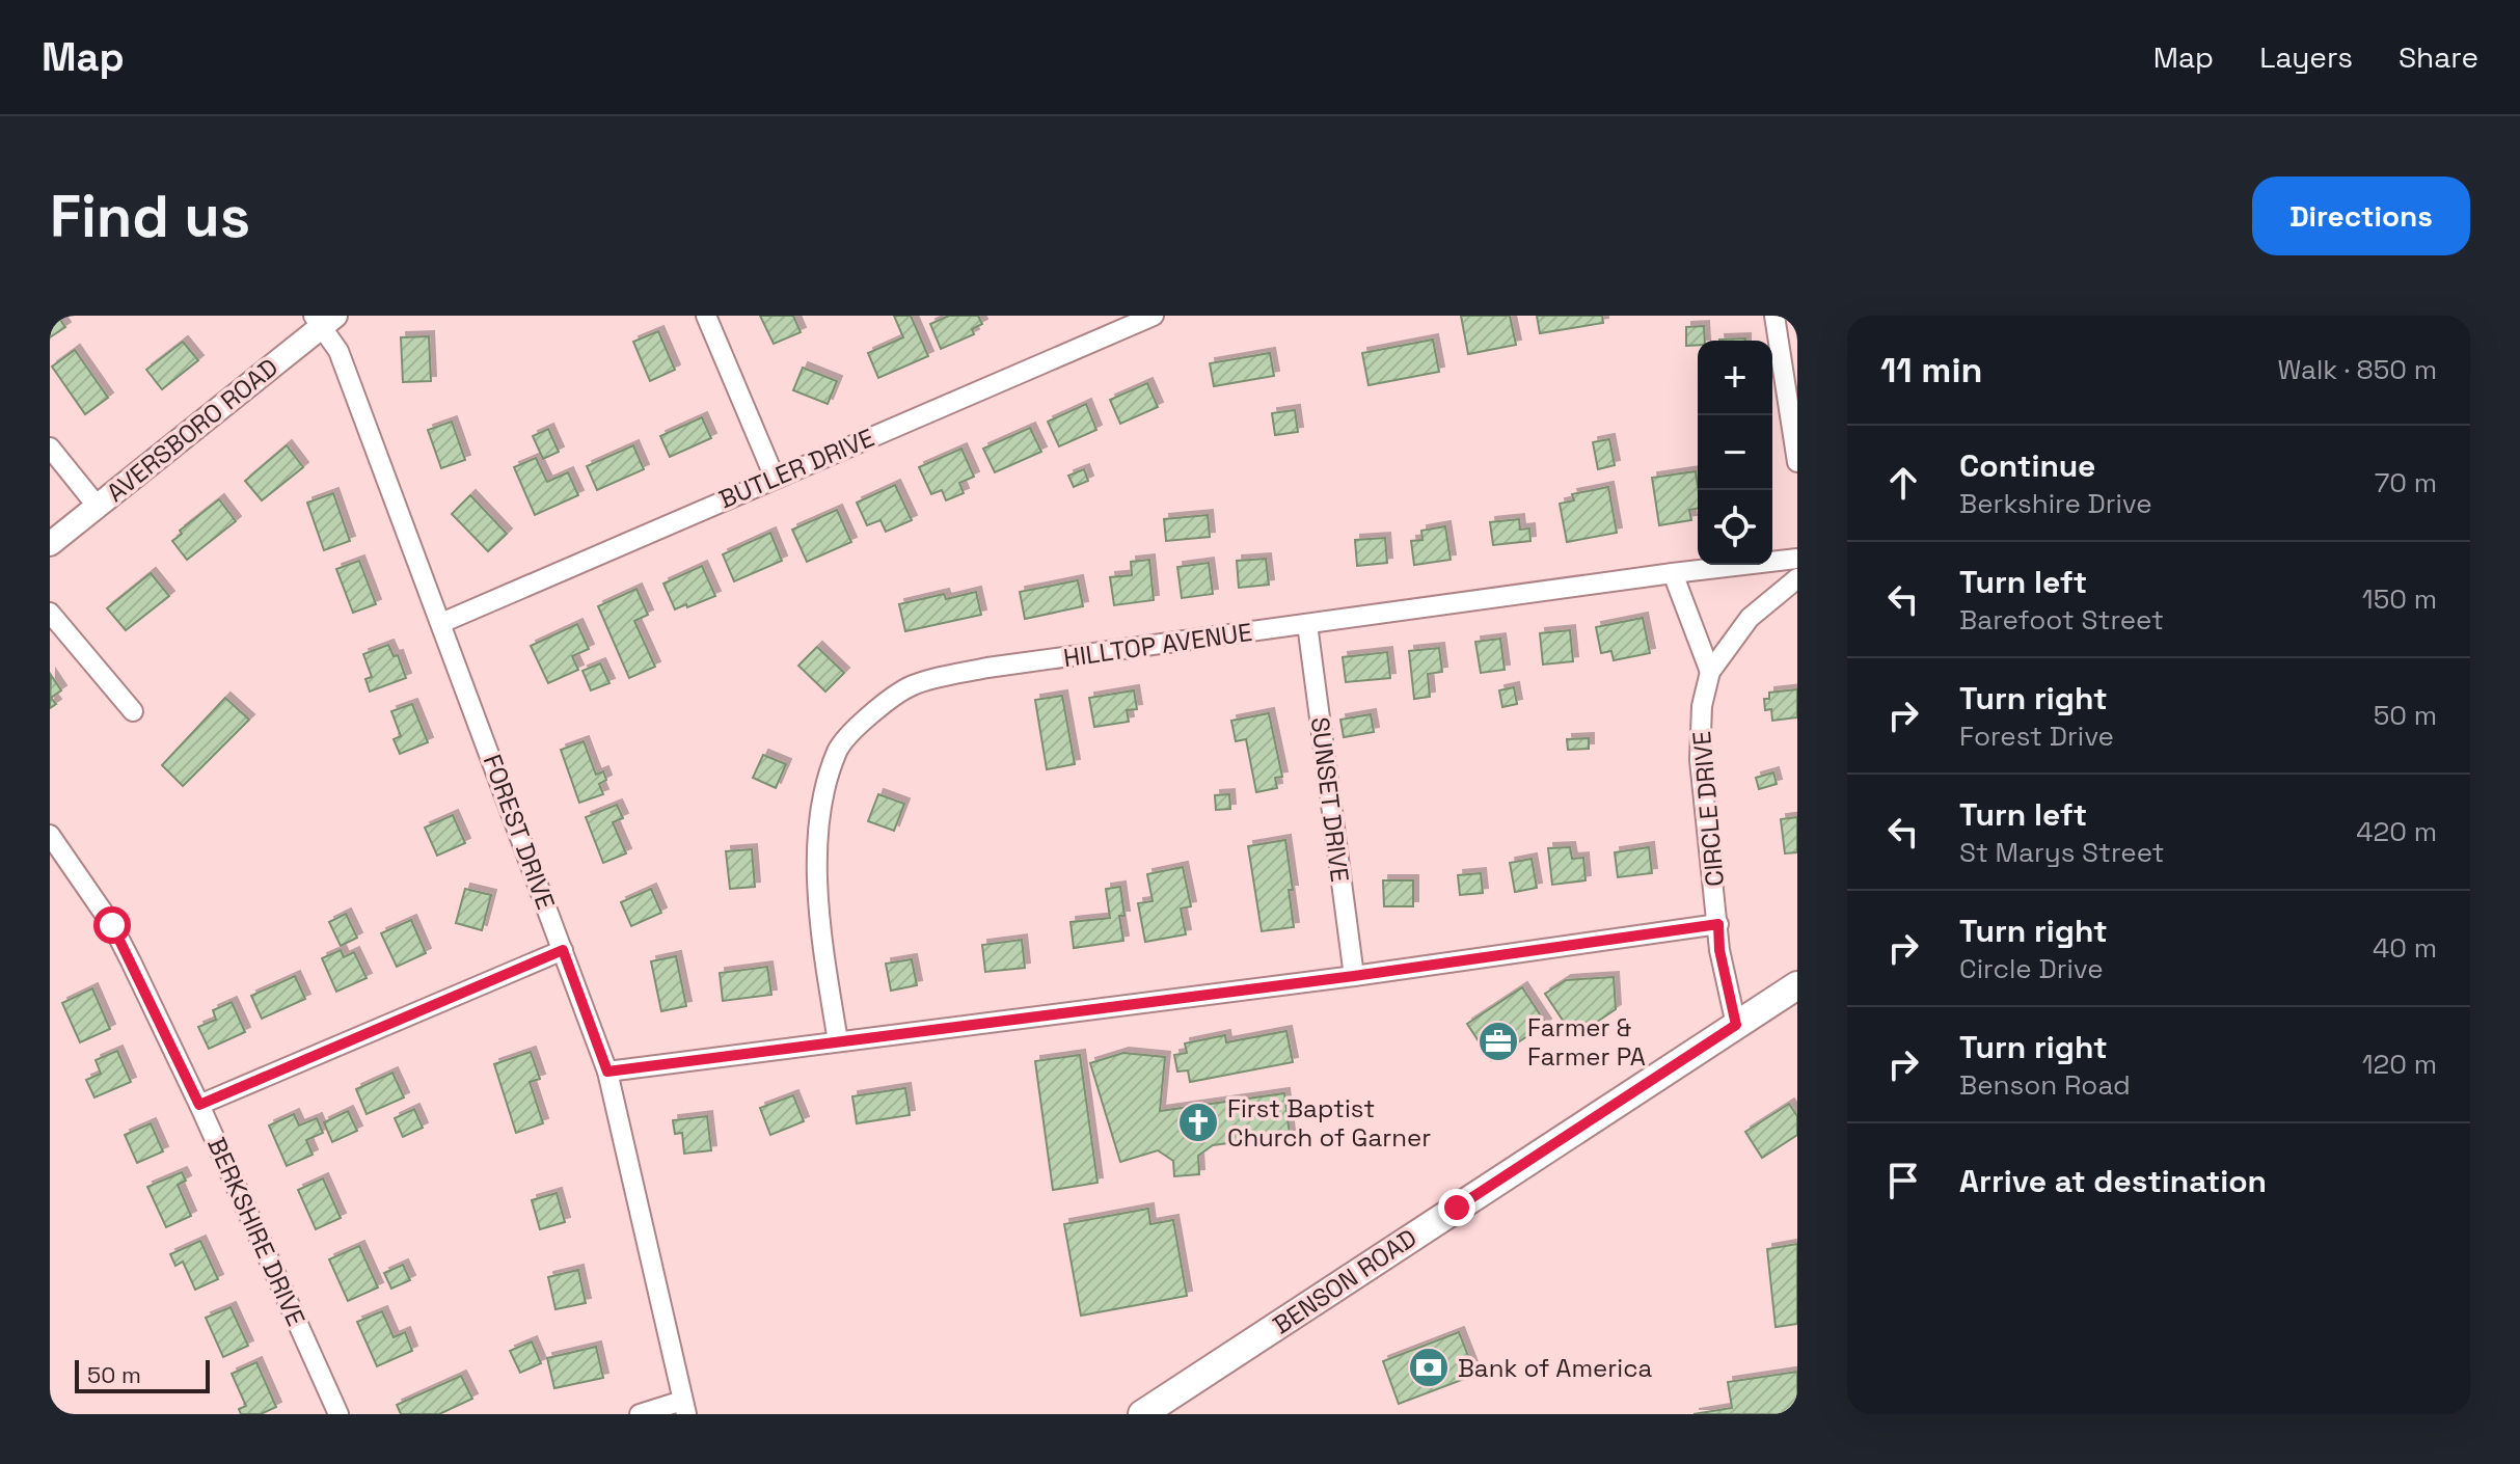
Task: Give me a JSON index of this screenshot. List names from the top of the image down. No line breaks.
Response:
{"streets":{"main road":["BENSON ROAD"],"street":["AVERSBORO ROAD","BUTLER DRIVE","HILLTOP AVENUE","SUNSET DRIVE","CIRCLE DRIVE","FOREST DRIVE","BERKSHIRE DRIVE"]},"crossings":[["AVERSBORO ROAD","FOREST DRIVE"],["BUTLER DRIVE","FOREST DRIVE"],["HILLTOP AVENUE","SUNSET DRIVE"],["CIRCLE DRIVE","BENSON ROAD"]],"places":{"office":["Farmer & Farmer PA"],"church":["First Baptist Church of Garner"],"bank":["Bank of America"]},"scale_bar":"50 m","page":{"header":"Map","nav":["Map","Layers","Share"],"buttons":"Directions","title":"Find us","heading":["11 min","Walk · 850 m"],"map_buttons":["+","−"],"list":[["Continue","Berkshire Drive","70 m"],["Turn left","Barefoot Street","150 m"],["Turn right","Forest Drive","50 m"],["Turn left","St Marys Street","420 m"],["Turn right","Circle Drive","40 m"],["Turn right","Benson Road","120 m"],"Arrive at destination"],"scale":"50 m"}}
